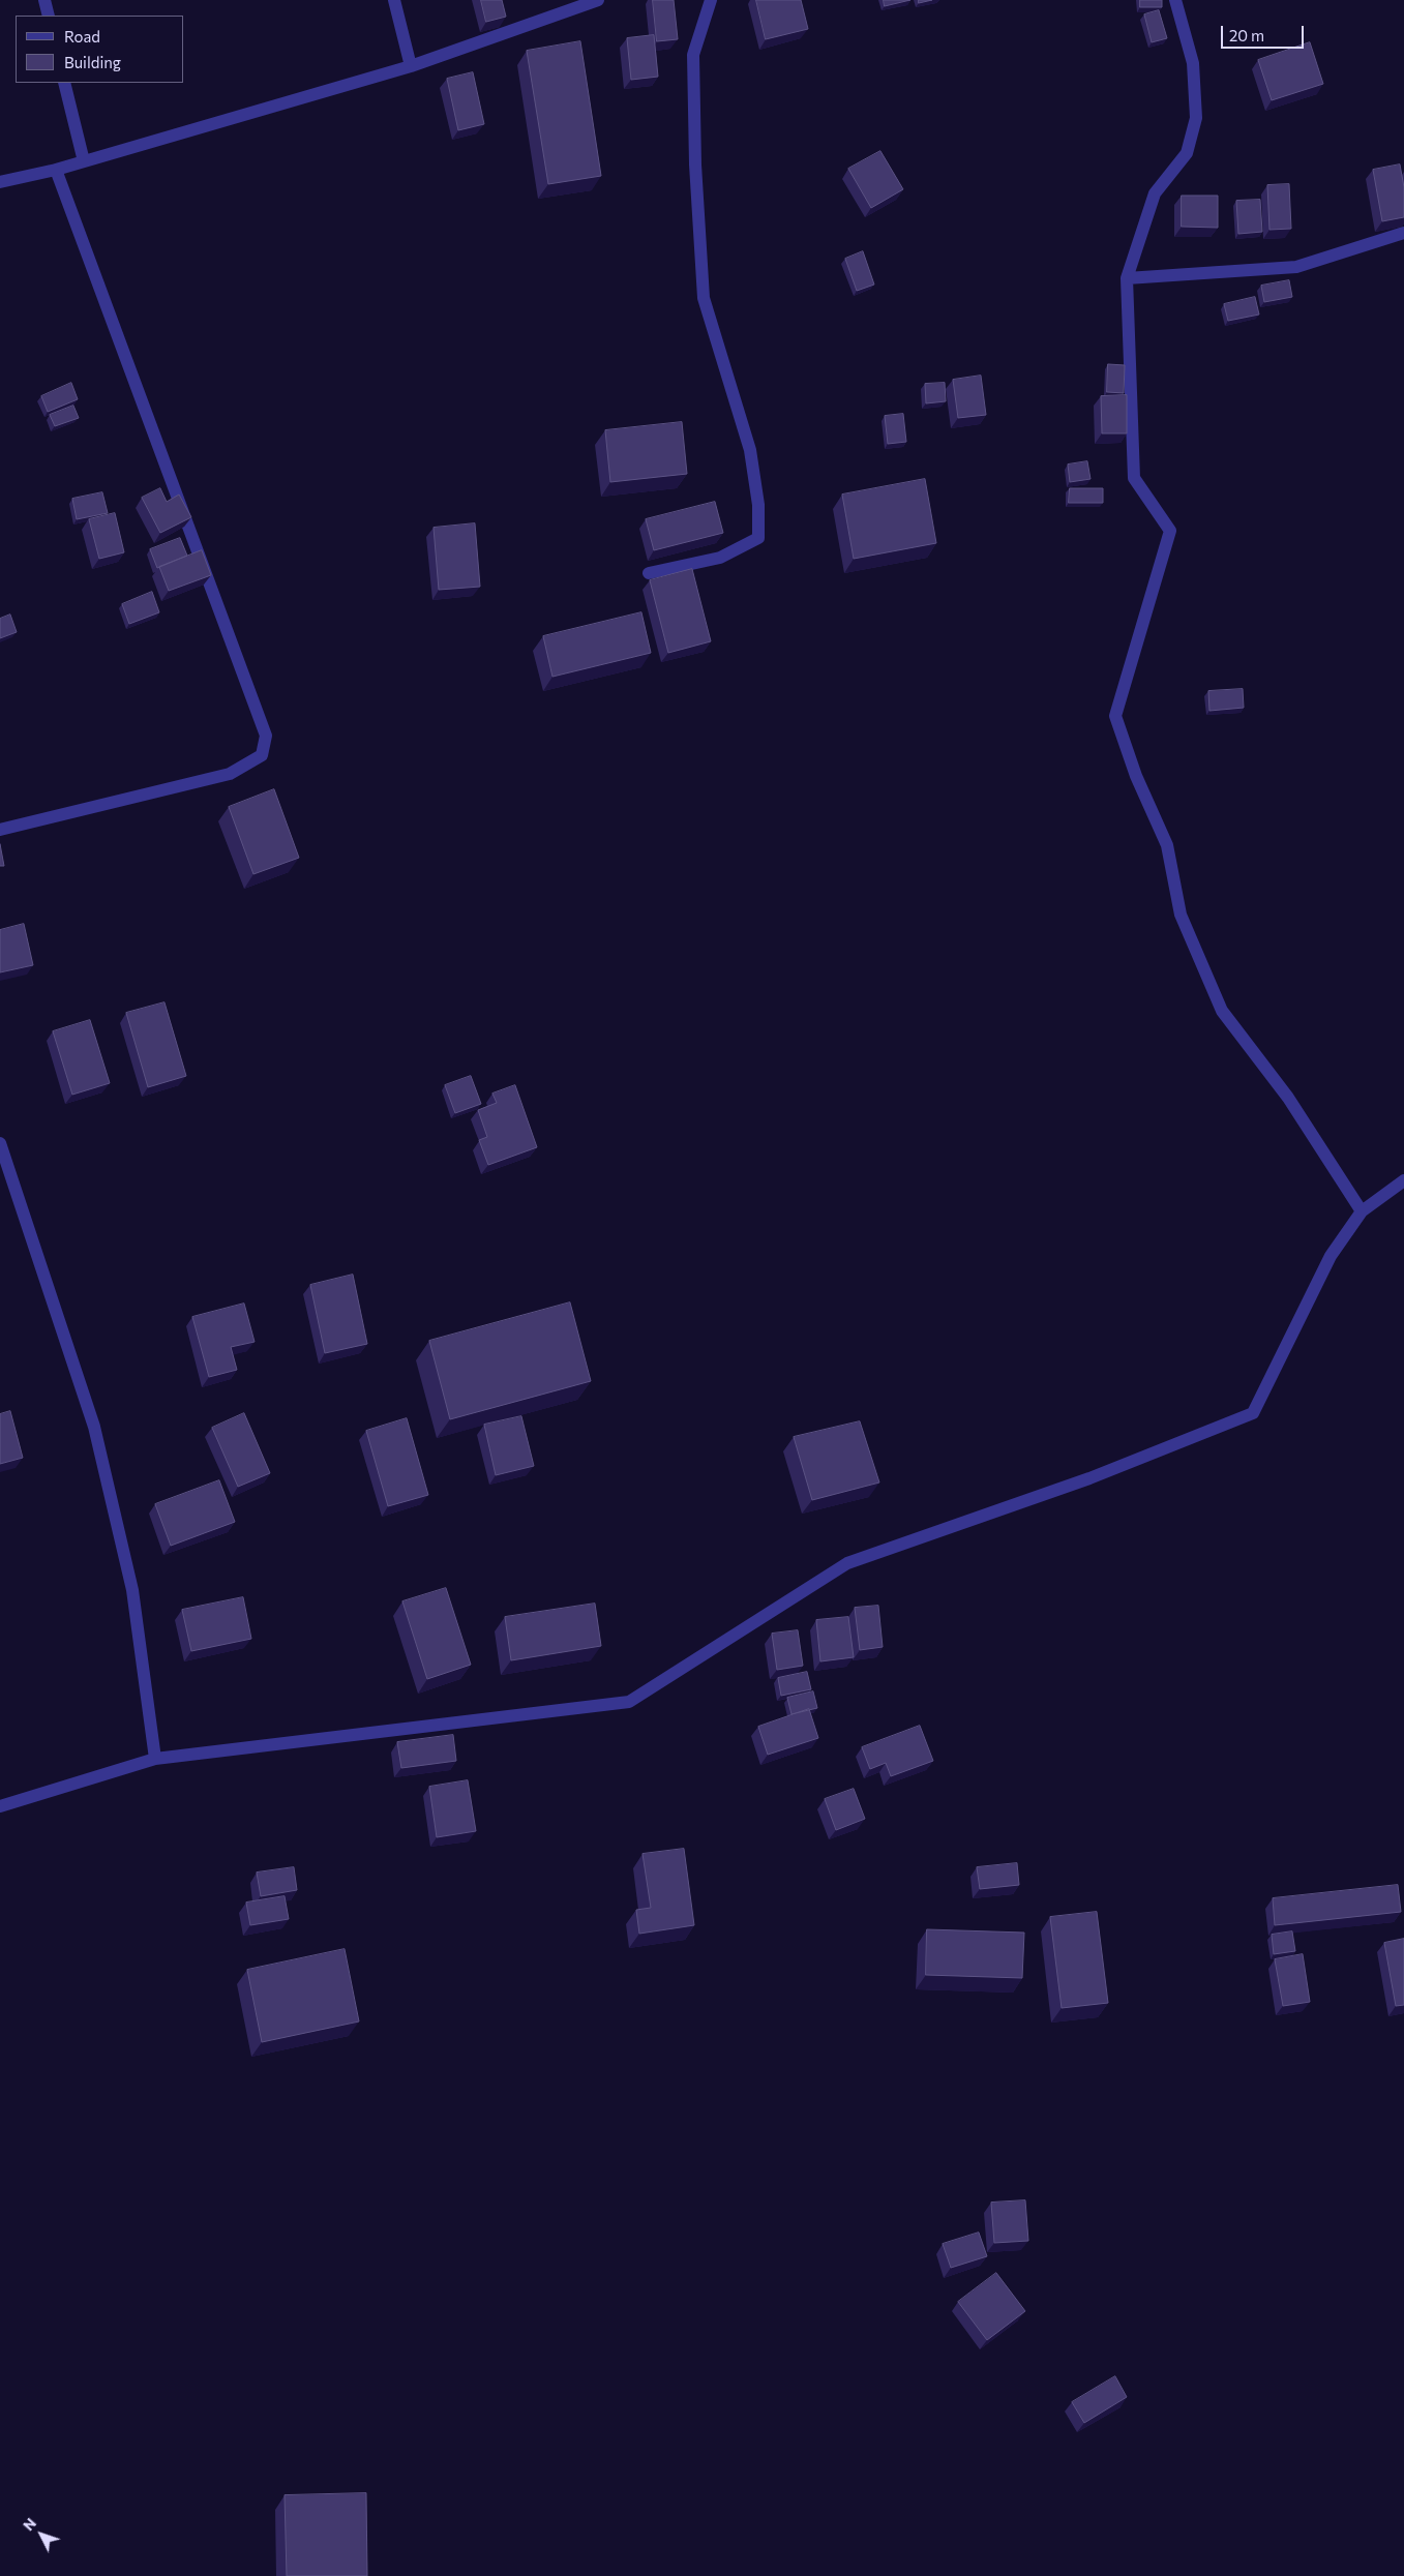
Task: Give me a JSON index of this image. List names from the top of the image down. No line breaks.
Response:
{"legend":["Road","Building"],"scale_bar":"20 m","north":"top left"}
